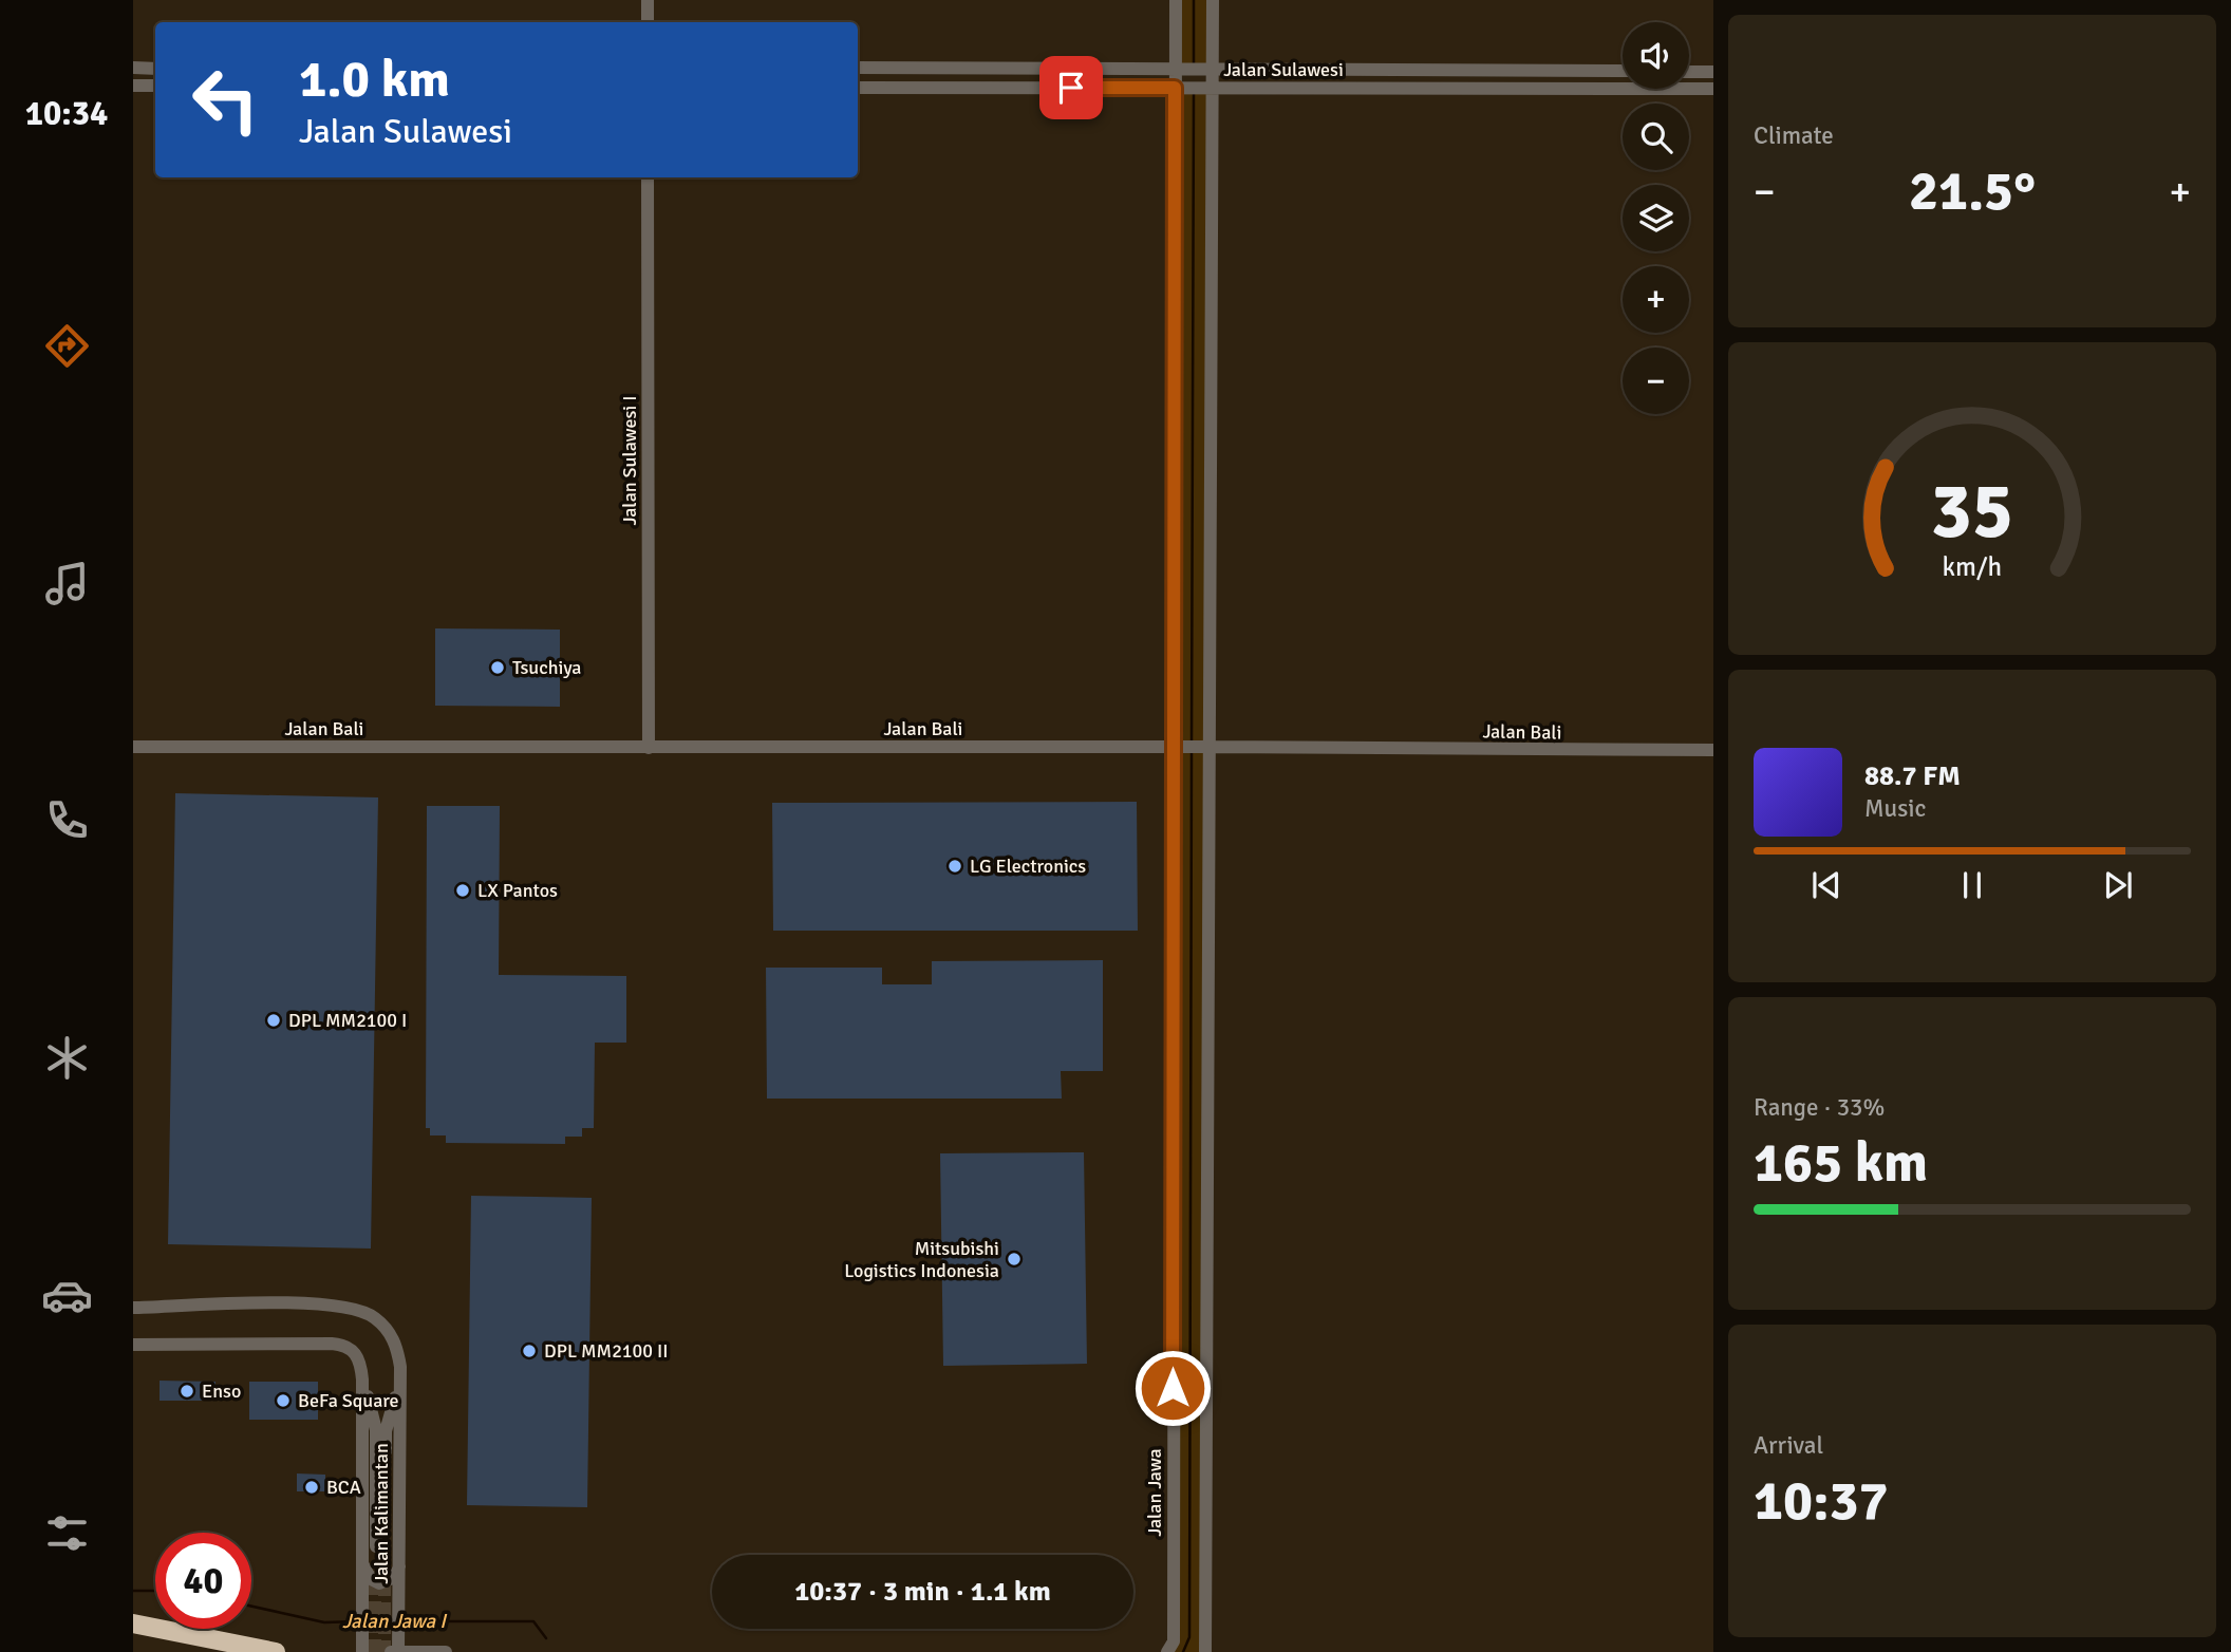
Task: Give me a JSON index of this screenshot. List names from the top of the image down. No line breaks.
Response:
{"streets":{"street":["Jalan Sulawesi","Jalan Sulawesi I","Jalan Bali","Jalan Jawa","Jalan Kalimantan"]},"crossings":[["Jalan Sulawesi","Jalan Jawa"],["Jalan Sulawesi I","Jalan Bali"],["Jalan Bali","Jalan Jawa"]],"water":["Jalan Jawa I"],"places":["Tsuchiya","LG Electronics","LX Pantos","DPL MM2100 I","Mitsubishi Logistics Indonesia","DPL MM2100 II","Enso","BeFa Square","BCA"],"page":{"tabs":"10:34","tile":["Climate",["Range · 33%","165 km"],["Arrival","10:37"]],"map_buttons":["+","−"],"turn":["1.0 km","Jalan Sulawesi"],"heat":["−","21.5°","+"],"song":["88.7 FM","Music"],"limit":"40","trip":"10:37 · 3 min · 1.1 km","gauge":["35","km/h"]}}
